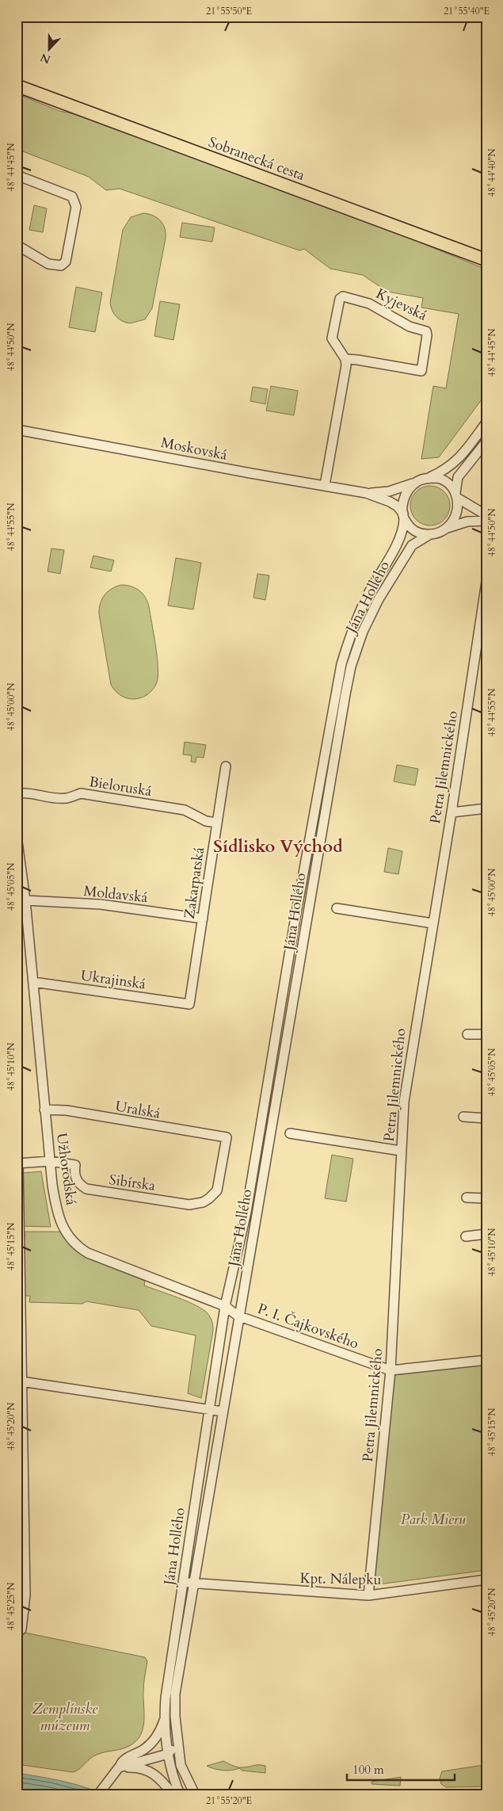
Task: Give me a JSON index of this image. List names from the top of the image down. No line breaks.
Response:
{"streets":{"main road":["Sobranecká cesta"],"street":["Kyjevská","Moskovská","Jána Hollého","Petra Jilemnického","Bieloruská","Zakarpatská","Moldavská","Ukrajinská","Uralská","Užhorodská","Sibírska","P. I. Čajkovského","Kpt. Nálepku"]},"crossings":[["Jána Hollého","Uralská"],["Jána Hollého","Užhorodská"],["Jána Hollého","Sibírska"],["Jána Hollého","P. I. Čajkovského"],["Jána Hollého","Kpt. Nálepku"],["Petra Jilemnického","P. I. Čajkovského"],["Petra Jilemnického","Kpt. Nálepku"],["Bieloruská","Zakarpatská"],["Zakarpatská","Moldavská"],["Zakarpatská","Ukrajinská"],["Moldavská","Užhorodská"],["Ukrajinská","Užhorodská"],["Uralská","Užhorodská"],["Užhorodská","Sibírska"]],"districts":["Sídlisko Východ"],"parks":["Park Mieru","Zemplínske múzeum"],"scale_bar":"100 m","north":"bottom","coordinates":["21°55'50\"E","21°55'40\"E","48°44'45\"N","48°44'40\"N","48°44'50\"N","48°44'55\"N","48°45'00\"N","48°45'05\"N","48°45'10\"N","48°45'15\"N","48°45'20\"N","48°45'25\"N","21°55'20\"E"]}
